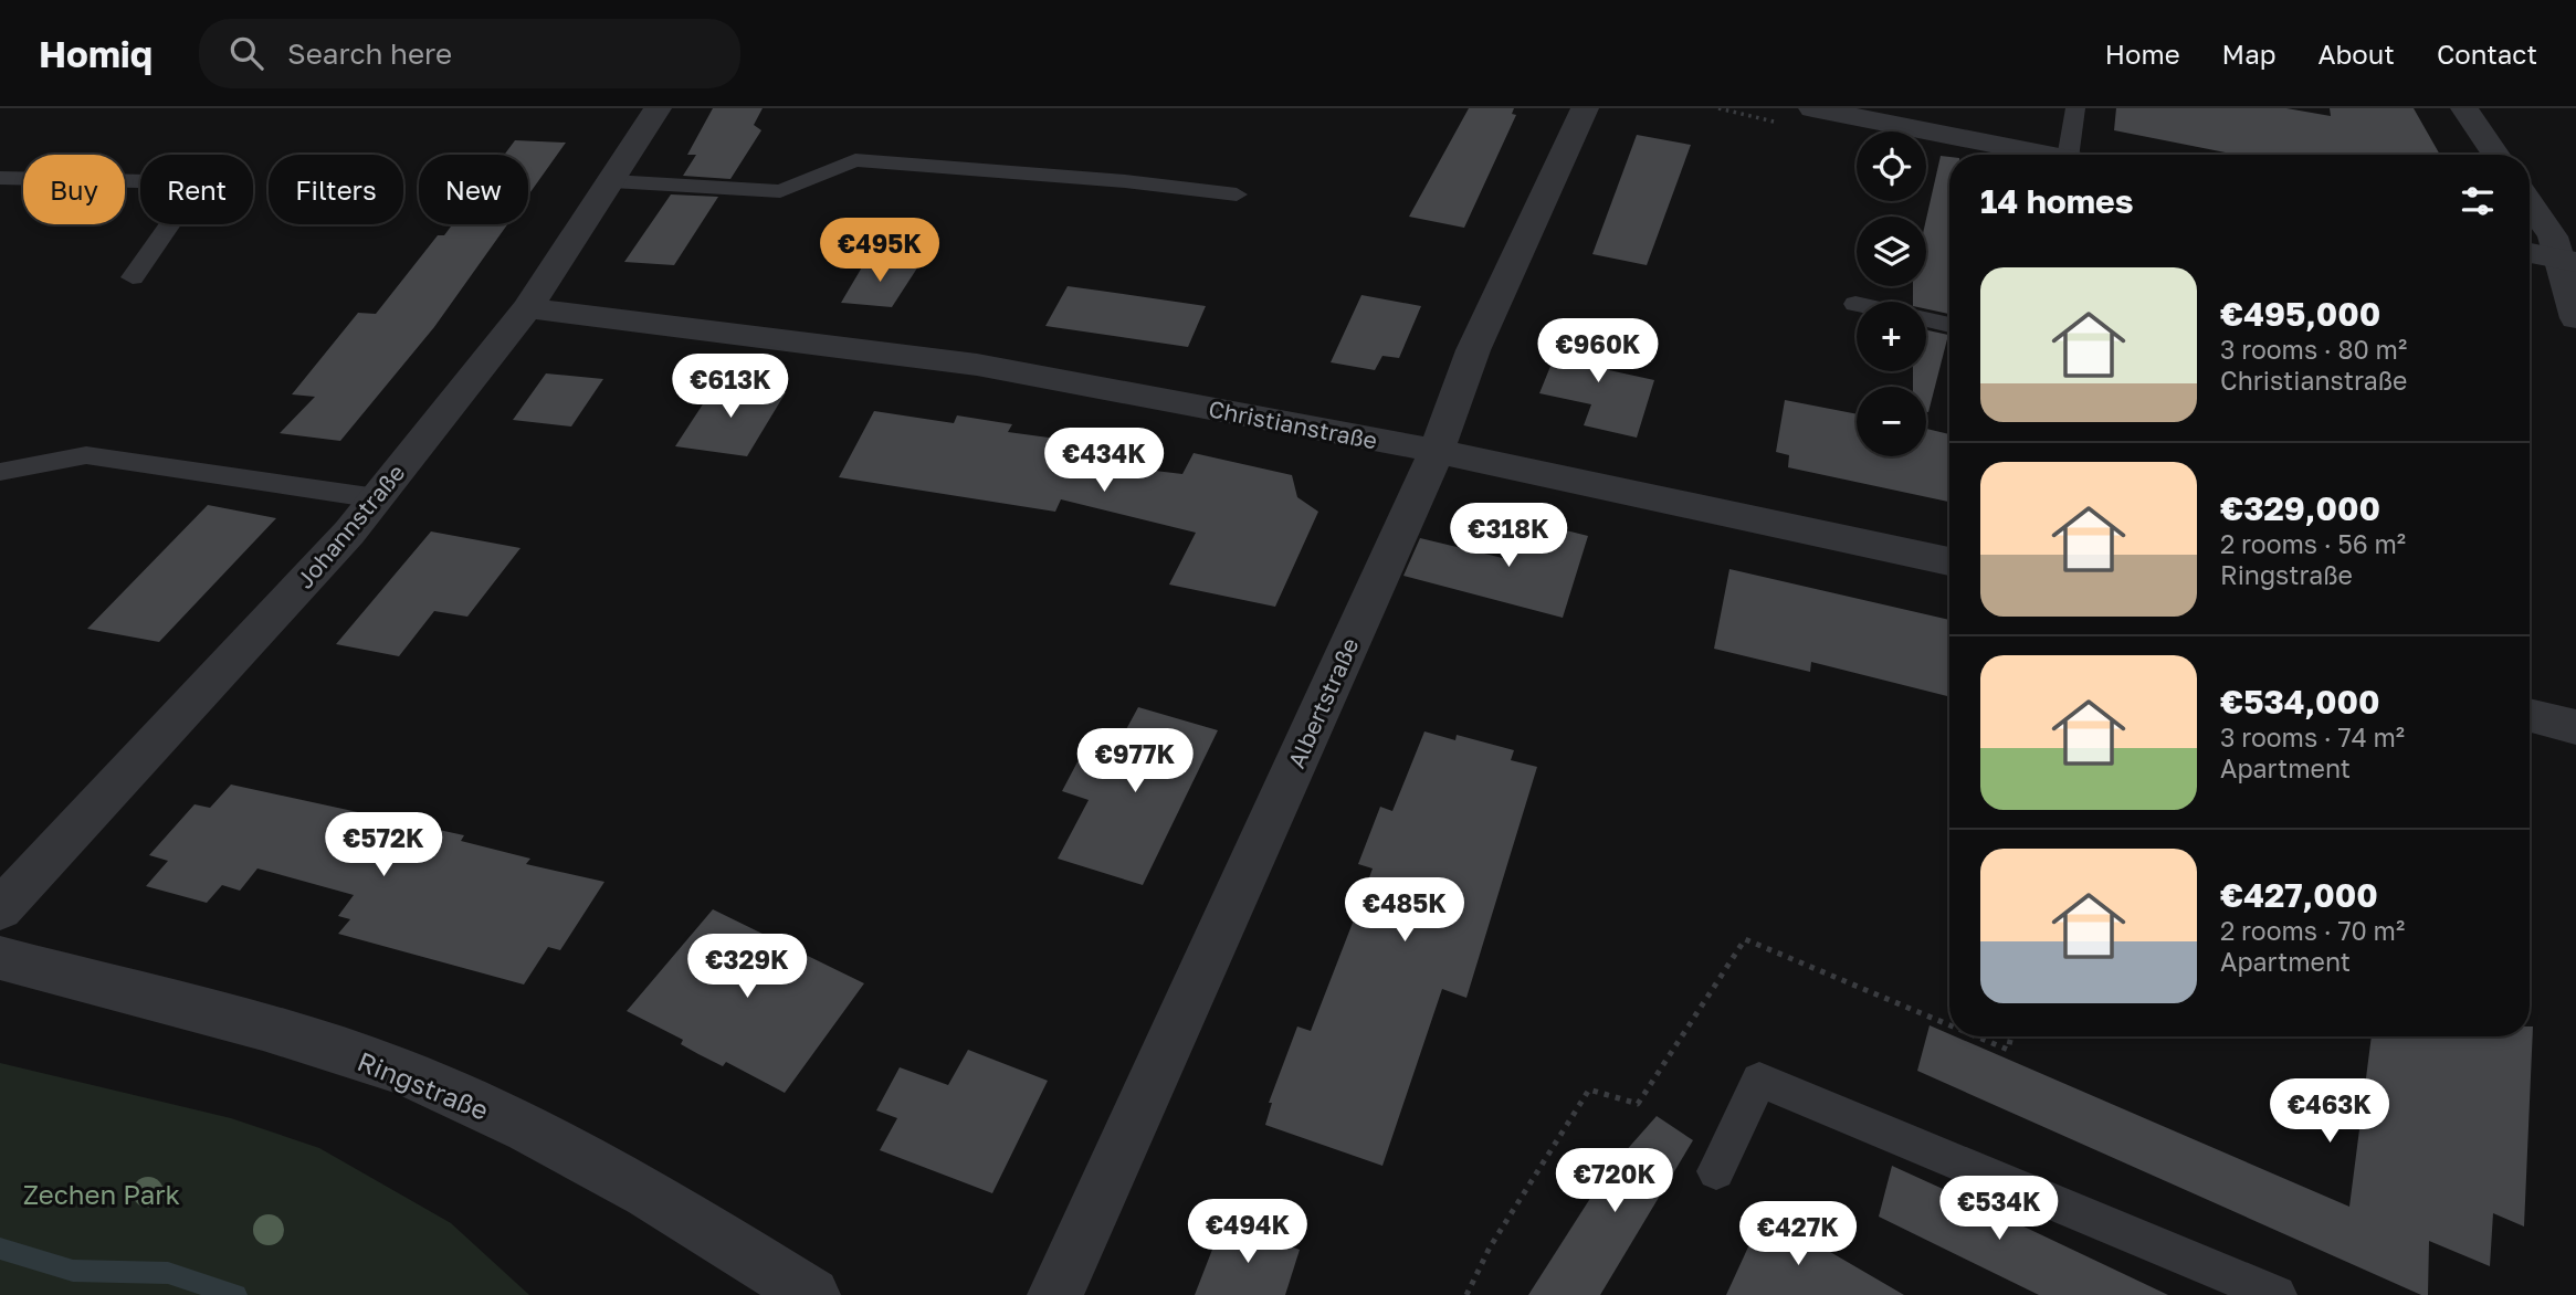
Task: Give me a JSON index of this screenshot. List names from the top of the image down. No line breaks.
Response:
{"streets":{"street":["Christianstraße","Johannstraße","Albertstraße","Ringstraße"]},"crossings":[["Christianstraße","Johannstraße"],["Christianstraße","Albertstraße"]],"parks":["Zechen Park"],"page":{"header":"Homiq","search":"Search here","nav":["Home","Map","About","Contact"],"map_buttons":["+","−"],"chip":["Buy","Rent","Filters","New"],"heading":"14 homes","price":["€495K","€960K","€613K","€434K","€318K","€977K","€572K","€485K","€329K","€463K","€720K","€534K","€494K","€427K"],"list":[{"name":"€495,000","note":"3 rooms · 80 m² · Christianstraße"},{"name":"€329,000","note":"2 rooms · 56 m² · Ringstraße"},{"name":"€534,000","note":"3 rooms · 74 m² · Apartment"},{"name":"€427,000","note":"2 rooms · 70 m² · Apartment"}]}}
